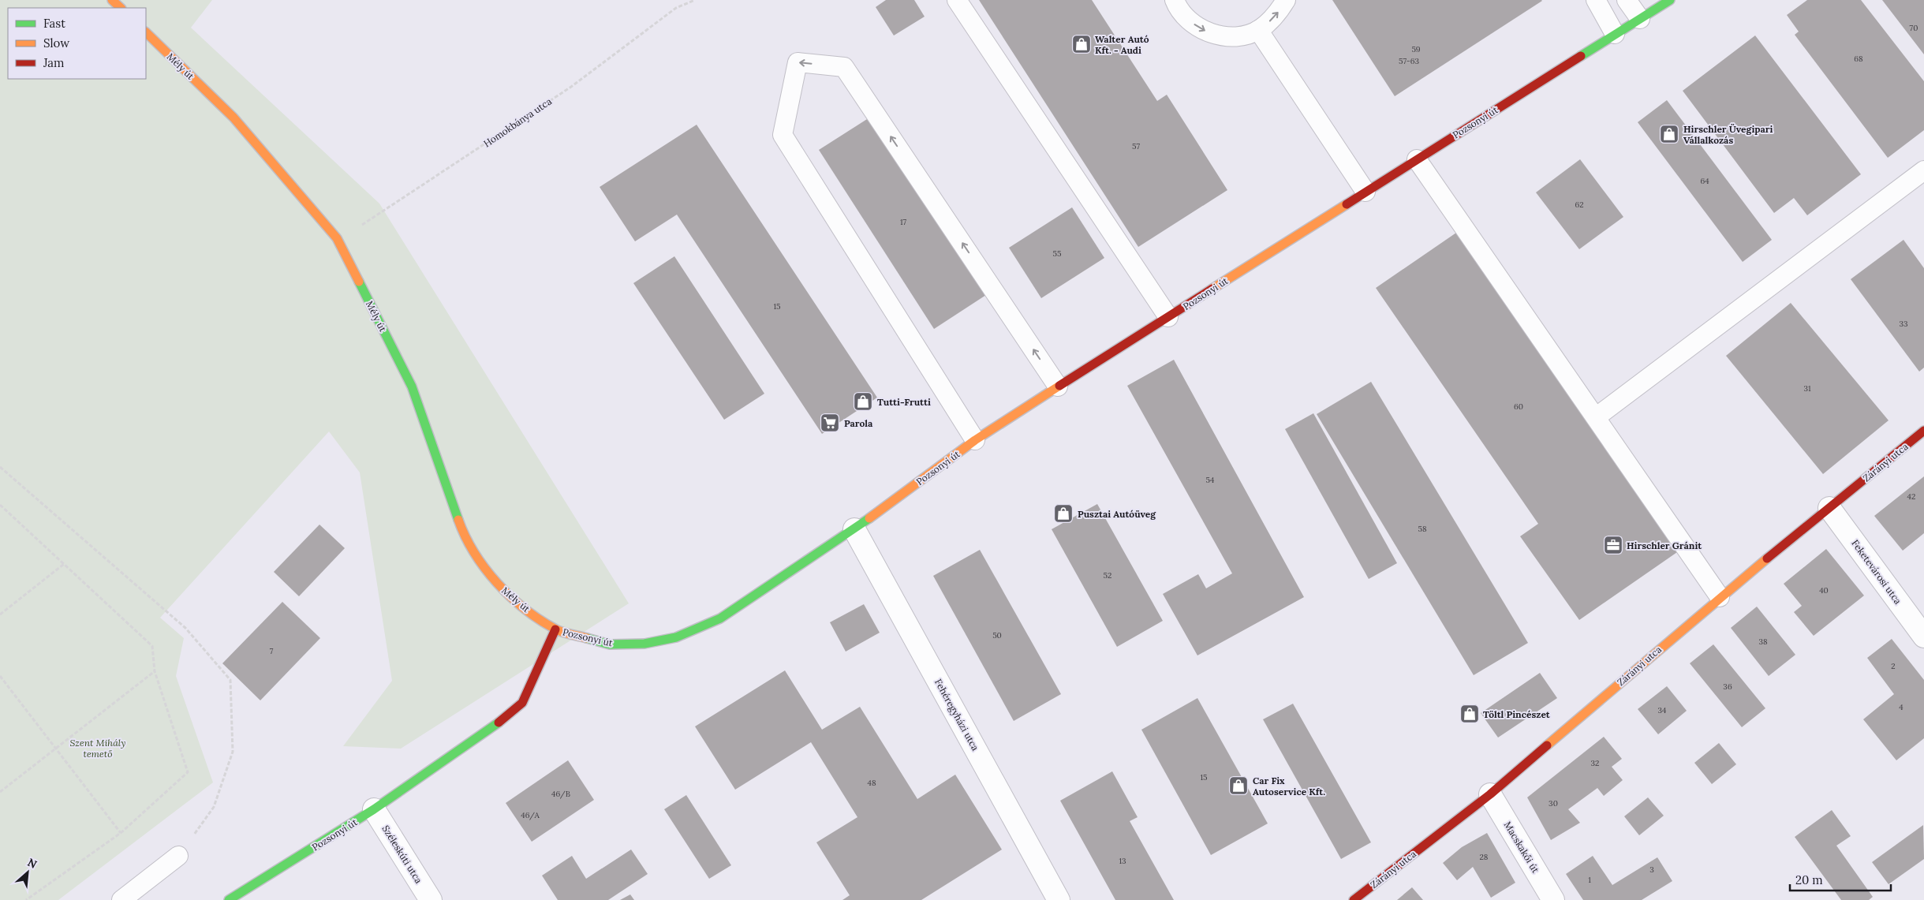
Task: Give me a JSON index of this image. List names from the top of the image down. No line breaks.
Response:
{"streets":{"main road":["Mély út","Pozsonyi út","Zárányi utca"],"street":["Feketevárosi utca","Fehéregyházi utca","Macskakői út","Széleskúti utca"],"path":["Homokbánya utca"]},"crossings":[["Mély út","Homokbánya utca"],["Mély út","Pozsonyi út"],["Pozsonyi út","Fehéregyházi utca"],["Pozsonyi út","Széleskúti utca"],["Zárányi utca","Feketevárosi utca"],["Zárányi utca","Macskakői út"]],"parks":["Szent Mihály temető"],"places":{"shop":["Walter Autó Kft. - Audi","Hirschler Üvegipari Vállalkozás","Tutti-Frutti","Pusztai Autóüveg","Töltl Pincészet","Car Fix Autoservice Kft."],"supermarket":["Parola"],"office":["Hirschler Gránit"]},"house_numbers":["70","59","68","57-63","57","64","62","17","55","15","33","31","60","54","42","58","52","40","50","38","7","2","36","4","34","32","15","48","46/B","30","46/A","28","13","3","1"],"legend":["Fast","Slow","Jam"],"scale_bar":"20 m","north":"top right"}
